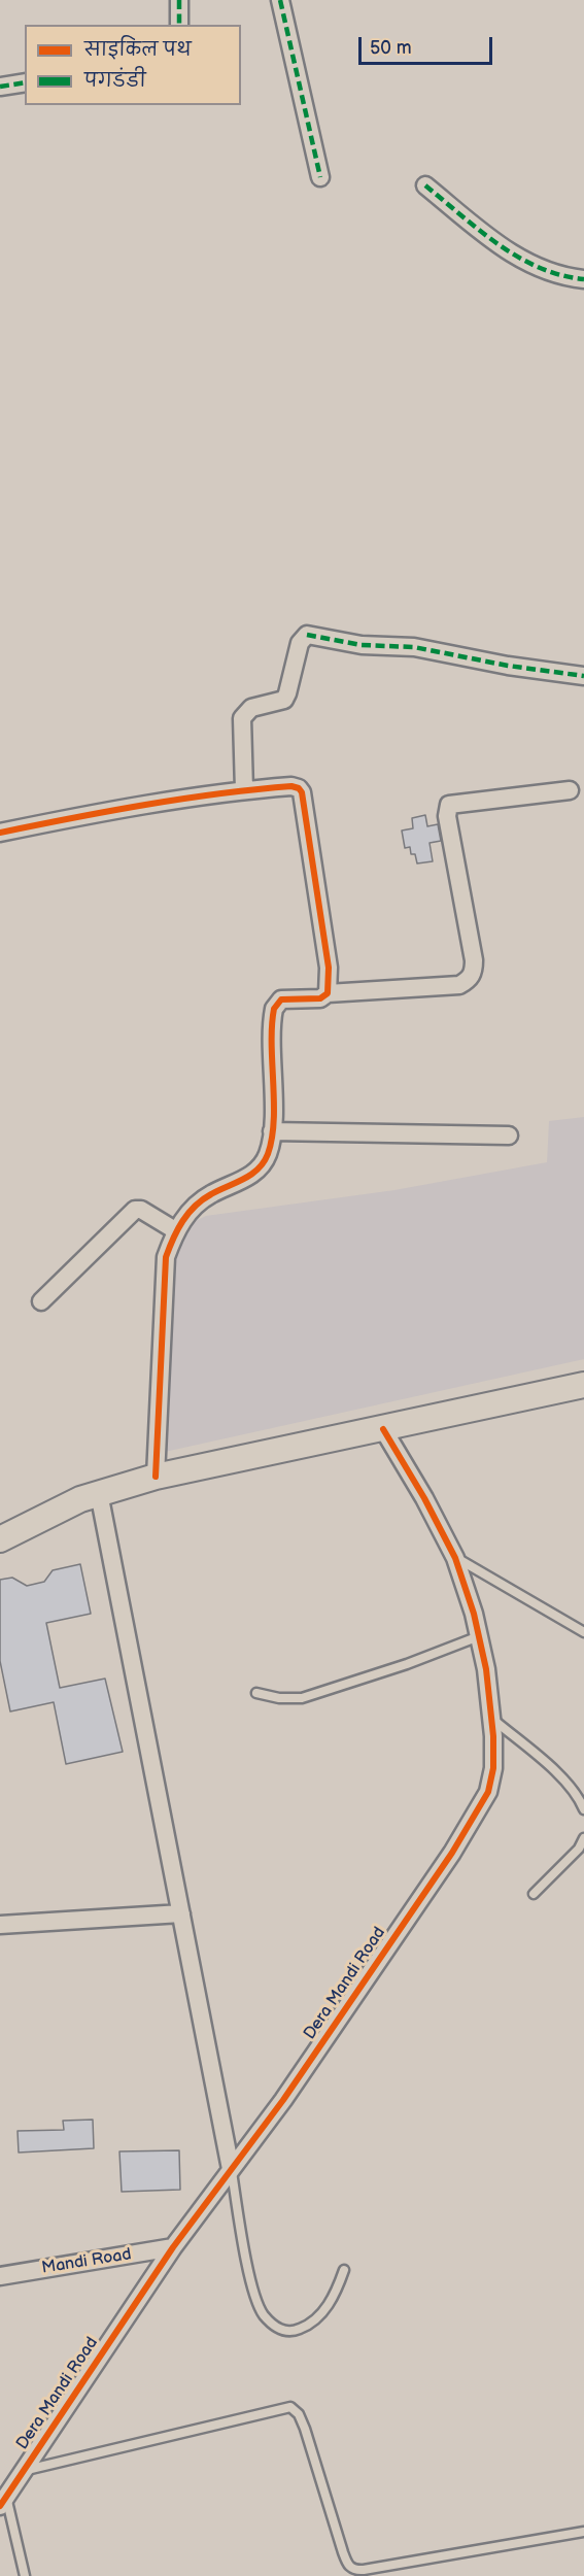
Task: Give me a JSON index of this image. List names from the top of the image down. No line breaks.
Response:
{"streets":{"street":["Dera Mandi Road","Mandi Road"]},"crossings":[["Dera Mandi Road","Mandi Road"]],"legend":["साइकिल पथ","पगडंडी"],"scale_bar":"50 m"}
